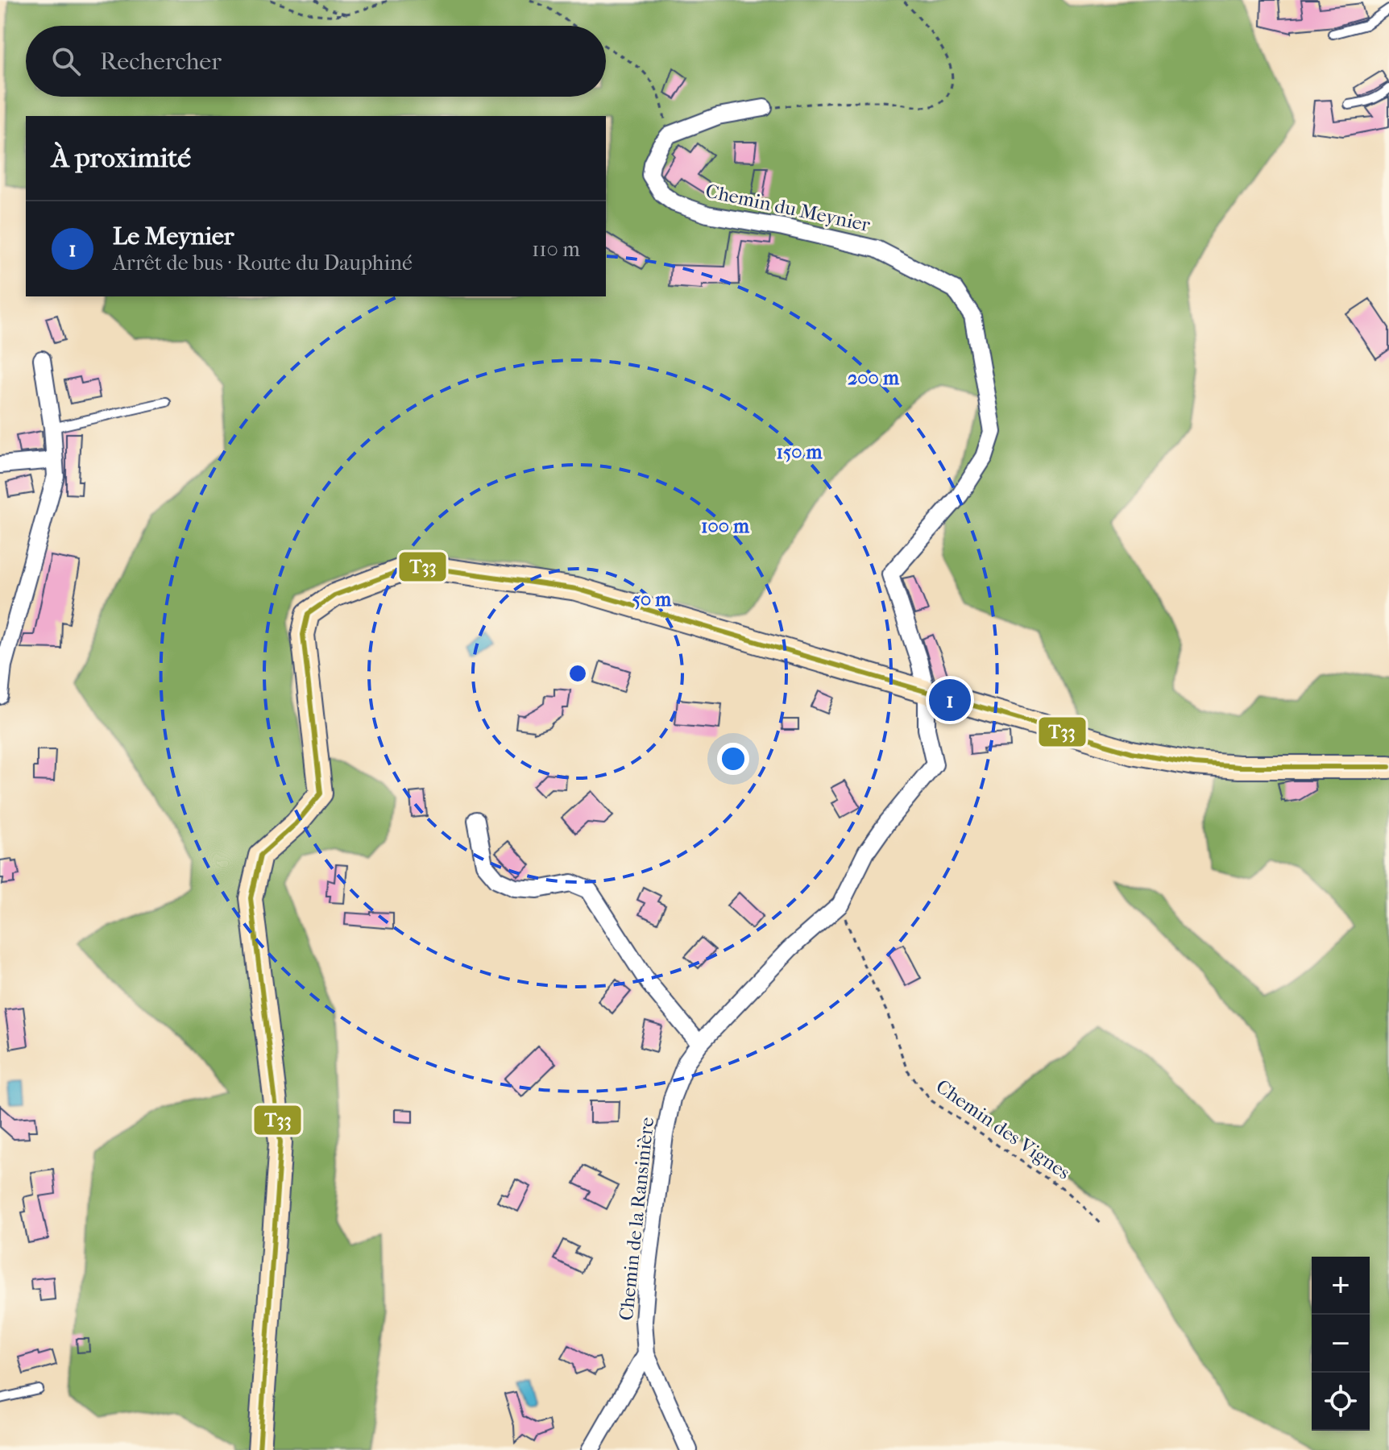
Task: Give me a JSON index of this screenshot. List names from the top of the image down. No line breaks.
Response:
{"streets":{"street":["Chemin du Meynier","Chemin de la Ransinière"],"path":["Chemin des Vignes"]},"crossings":[["Chemin du Meynier","Chemin de la Ransinière"],["Chemin des Vignes","Chemin de la Ransinière"]],"lines":["transit line T33"],"page":{"search":"Rechercher","heading":"À proximité","list":[{"mark":"1","name":"Le Meynier","note":"Arrêt de bus · Route du Dauphiné","value":"110 m"}],"pins":"1","map_buttons":["+","−"]},"rings":["200 m","150 m","100 m","50 m"]}
